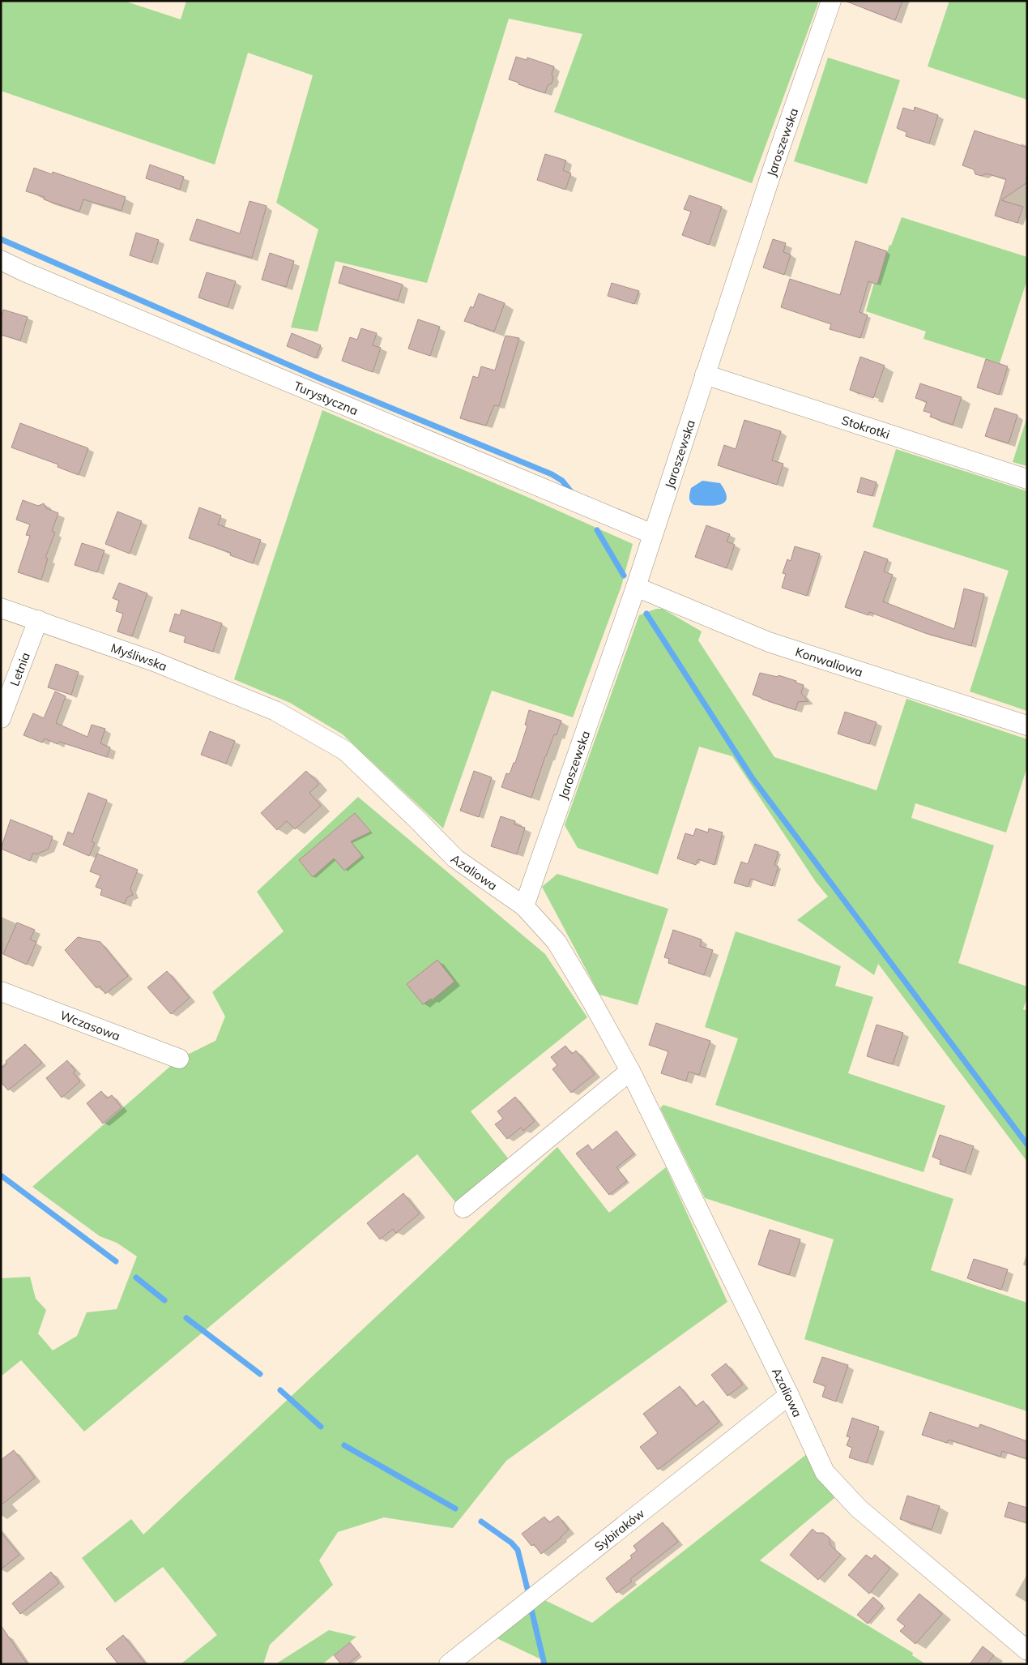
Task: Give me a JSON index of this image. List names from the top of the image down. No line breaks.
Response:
{"streets":{"street":["Jaroszewska","Turystyczna","Stokrotki","Myśliwska","Konwaliowa","Letnia","Azaliowa","Wczasowa","Sybiraków"]},"crossings":[["Jaroszewska","Turystyczna"],["Jaroszewska","Stokrotki"],["Jaroszewska","Konwaliowa"],["Jaroszewska","Azaliowa"],["Myśliwska","Letnia"],["Myśliwska","Azaliowa"],["Azaliowa","Sybiraków"]]}
